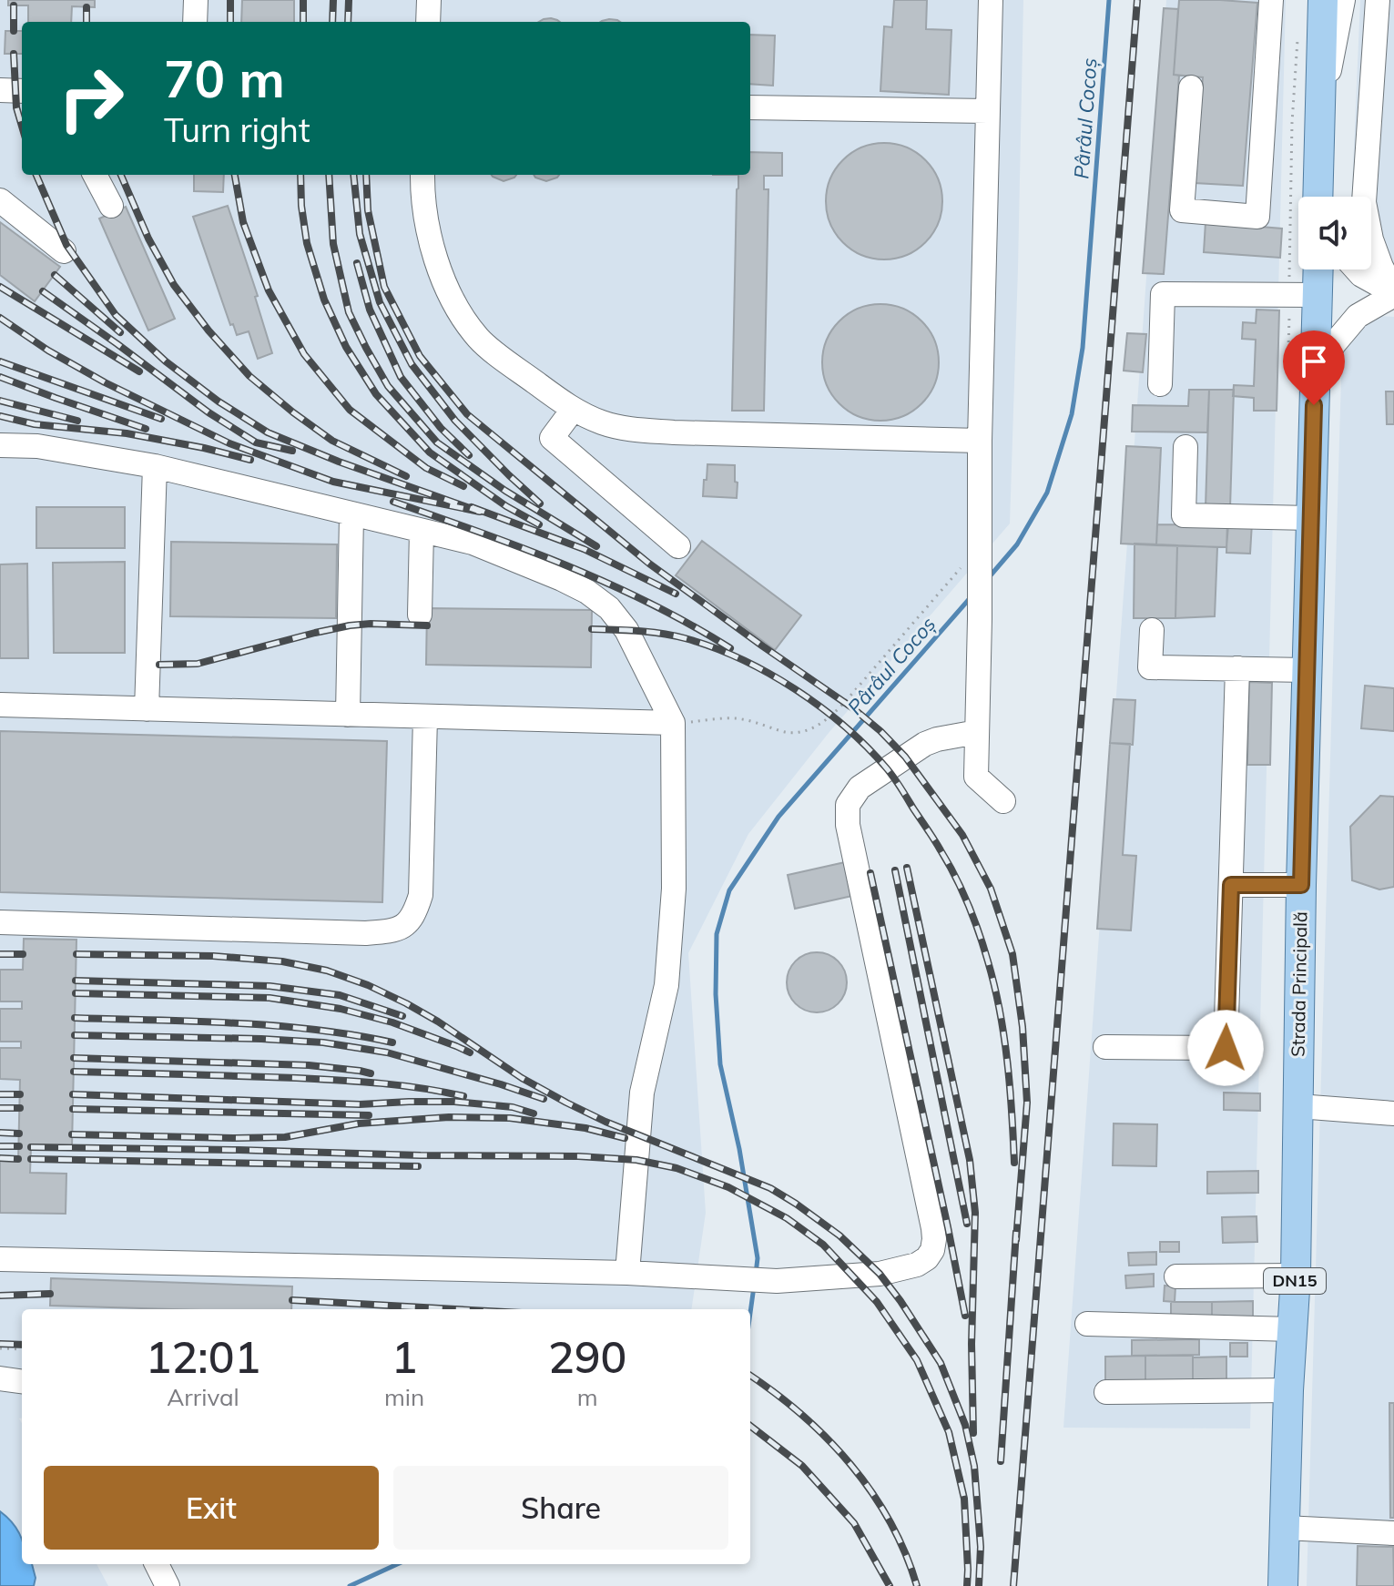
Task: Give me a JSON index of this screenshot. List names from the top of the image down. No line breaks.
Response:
{"streets":{"main road":["Strada Principală","DN15"]},"crossings":[["Strada Principală","DN15"]],"water":["Pârâul Cocoș"],"page":{"turn":["70 m","Turn right"],"eta":["12:01","Arrival","1","min","290","m"],"buttons":["Exit","Share"]}}
